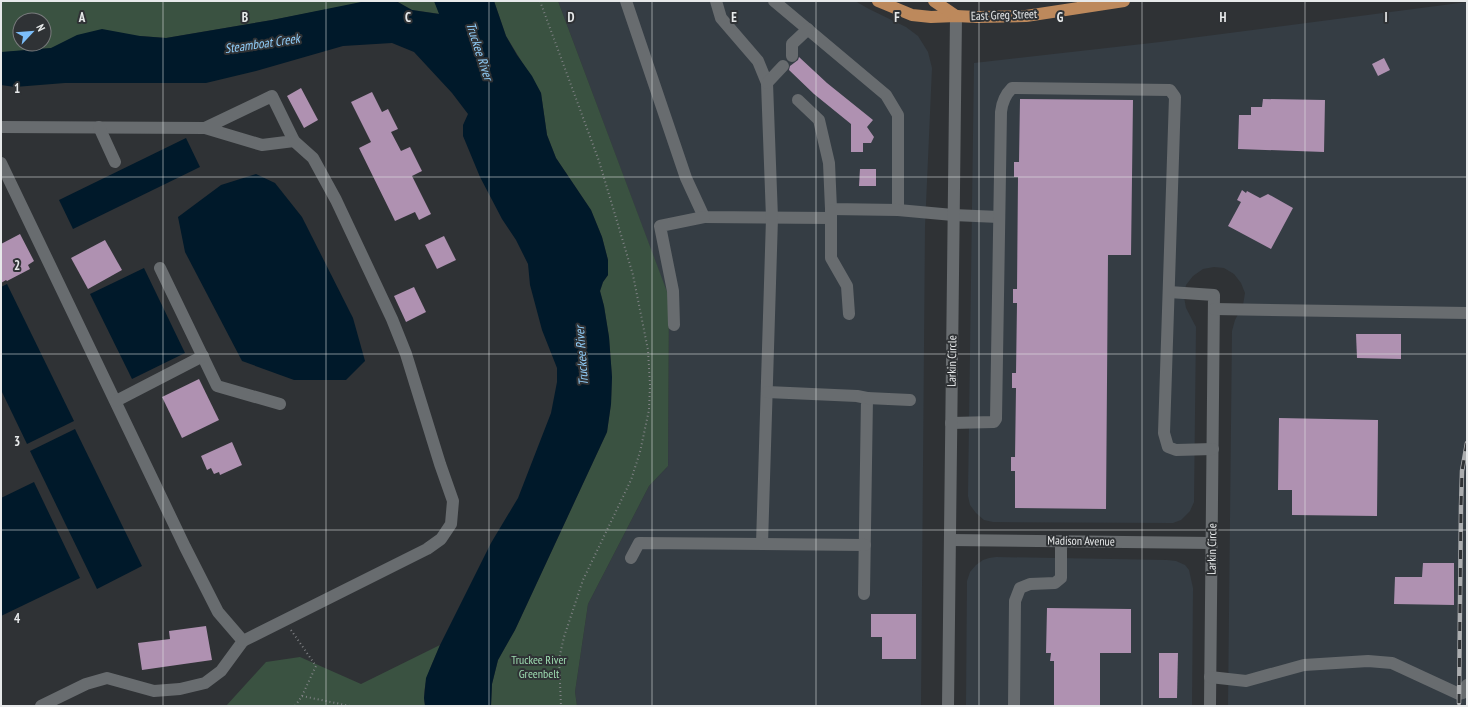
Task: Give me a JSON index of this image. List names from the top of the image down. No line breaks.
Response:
{"streets":{"main road":["East Greg Street"],"street":["Larkin Circle","Madison Avenue"]},"crossings":[["East Greg Street","Larkin Circle"],["Larkin Circle","Madison Avenue"]],"water":["Steamboat Creek","Truckee River"],"parks":["Truckee River Greenbelt"],"north":"top right","grid":{"columns":["A","B","C","D","E","F","G","H","I"],"rows":["1","2","3","4"]}}
